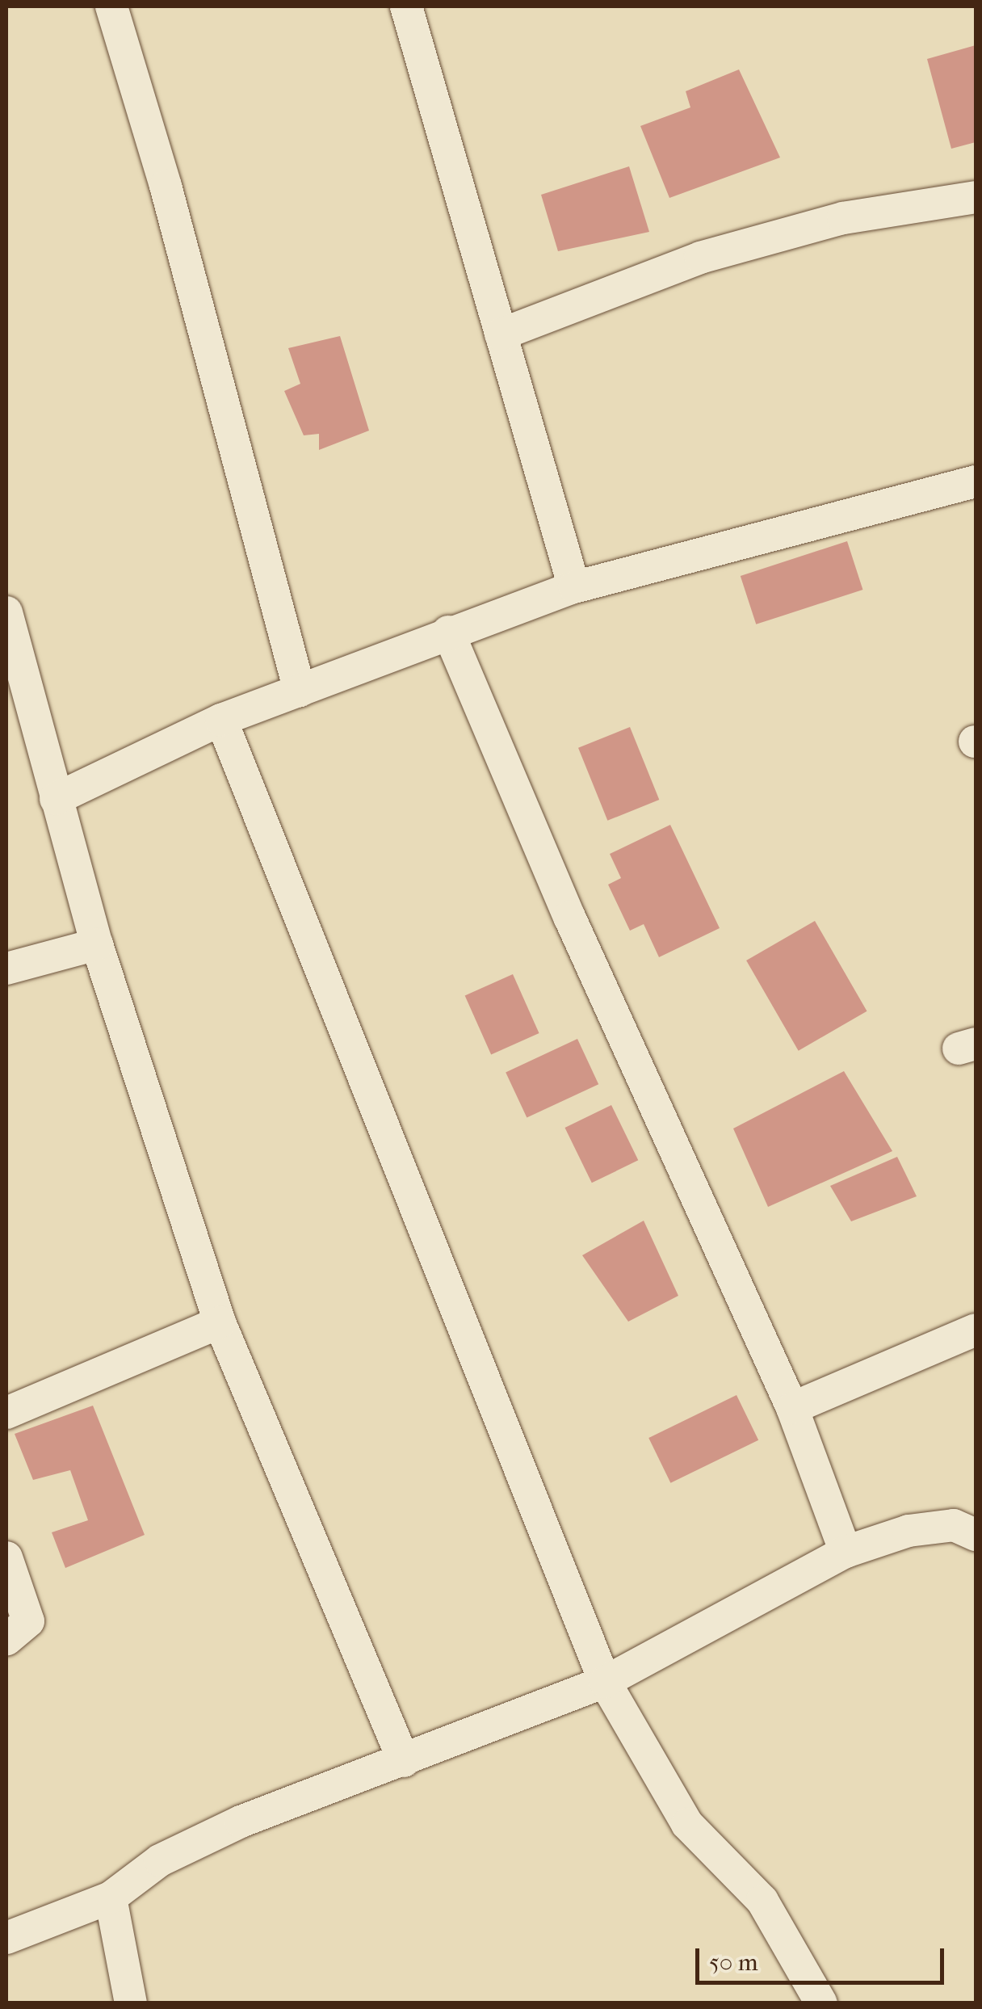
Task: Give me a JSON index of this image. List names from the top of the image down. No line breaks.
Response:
{"scale_bar":"50 m"}
